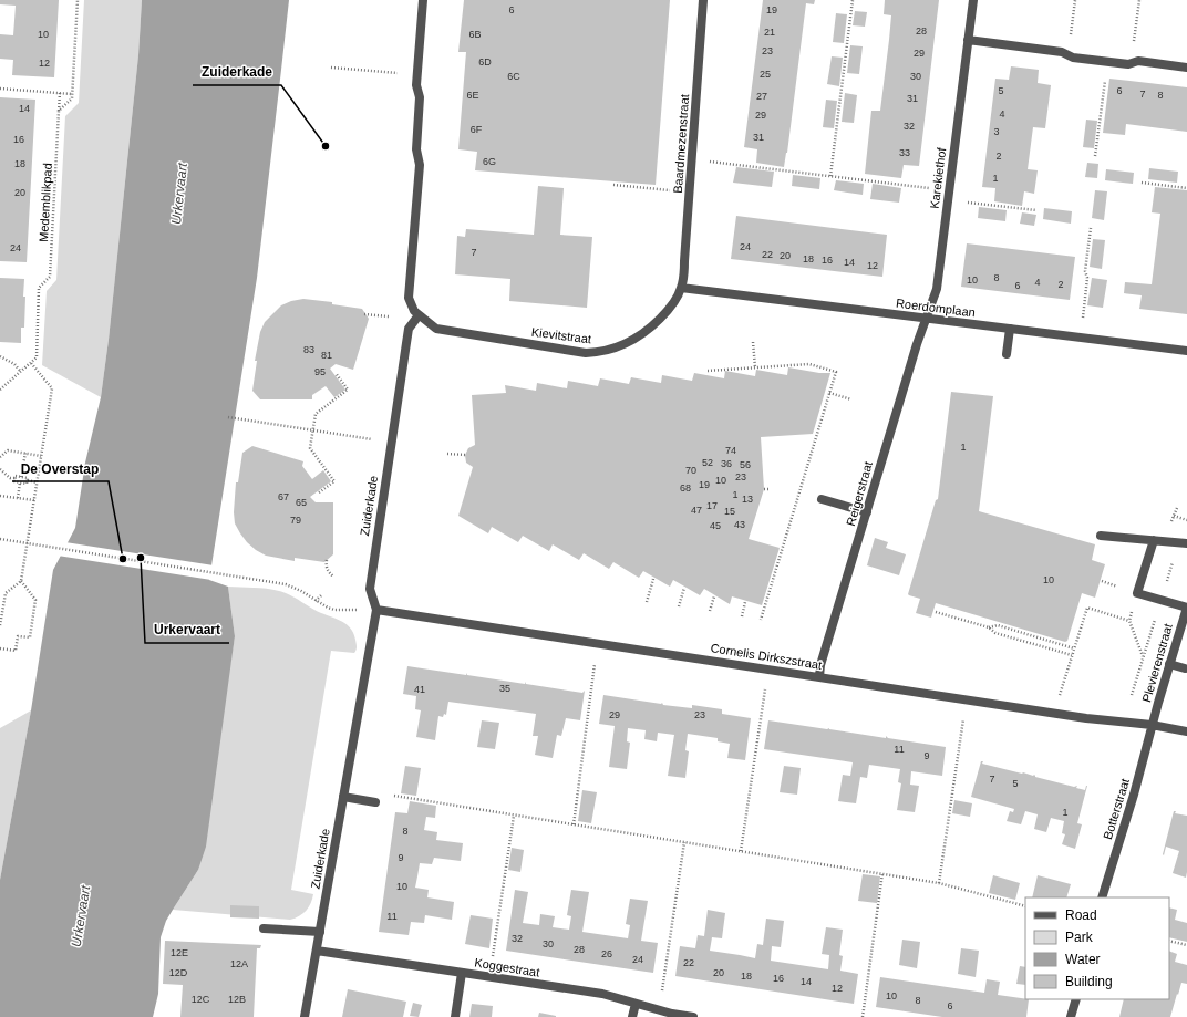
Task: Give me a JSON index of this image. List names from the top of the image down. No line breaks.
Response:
{"streets":{"street":["Baardmezenstraat","Karekiethof","Roerdomplaan","Kievitstraat","Reigerstraat","Zuiderkade","Cornelis Dirkszstraat","Plevierenstraat","Botterstraat","Koggestraat"],"path":["Medemblikpad"]},"crossings":[["Baardmezenstraat","Roerdomplaan"],["Baardmezenstraat","Kievitstraat"],["Karekiethof","Roerdomplaan"],["Karekiethof","Reigerstraat"],["Roerdomplaan","Kievitstraat"],["Roerdomplaan","Reigerstraat"],["Kievitstraat","Zuiderkade"],["Reigerstraat","Cornelis Dirkszstraat"],["Zuiderkade","Cornelis Dirkszstraat"],["Zuiderkade","Koggestraat"],["Cornelis Dirkszstraat","Plevierenstraat"],["Cornelis Dirkszstraat","Botterstraat"],["Plevierenstraat","Botterstraat"]],"water":["Urkervaart"],"places":["Zuiderkade","Urkervaart","De Overstap"],"house_numbers":["6","19","28","21","10","6B","23","29","6D","12","25","6C","30","5","6","7","6E","8","27","31","14","4","29","32","6F","3","31","16","33","2","6G","18","1","20","24","24","7","22","20","18","16","14","12","8","10","4","2","6","83","81","95","1","74","52","36","56","70","23","10","19","68","1","67","13","65","17","47","15","79","43","45","10","35","41","29","23","11","9","7","5","1","8","9","10","11","32","30","28","12E","26","24","22","12A","12D","20","18","16","14","12","10","12C","12B","8","6"],"legend":["Road","Park","Water","Building"]}
